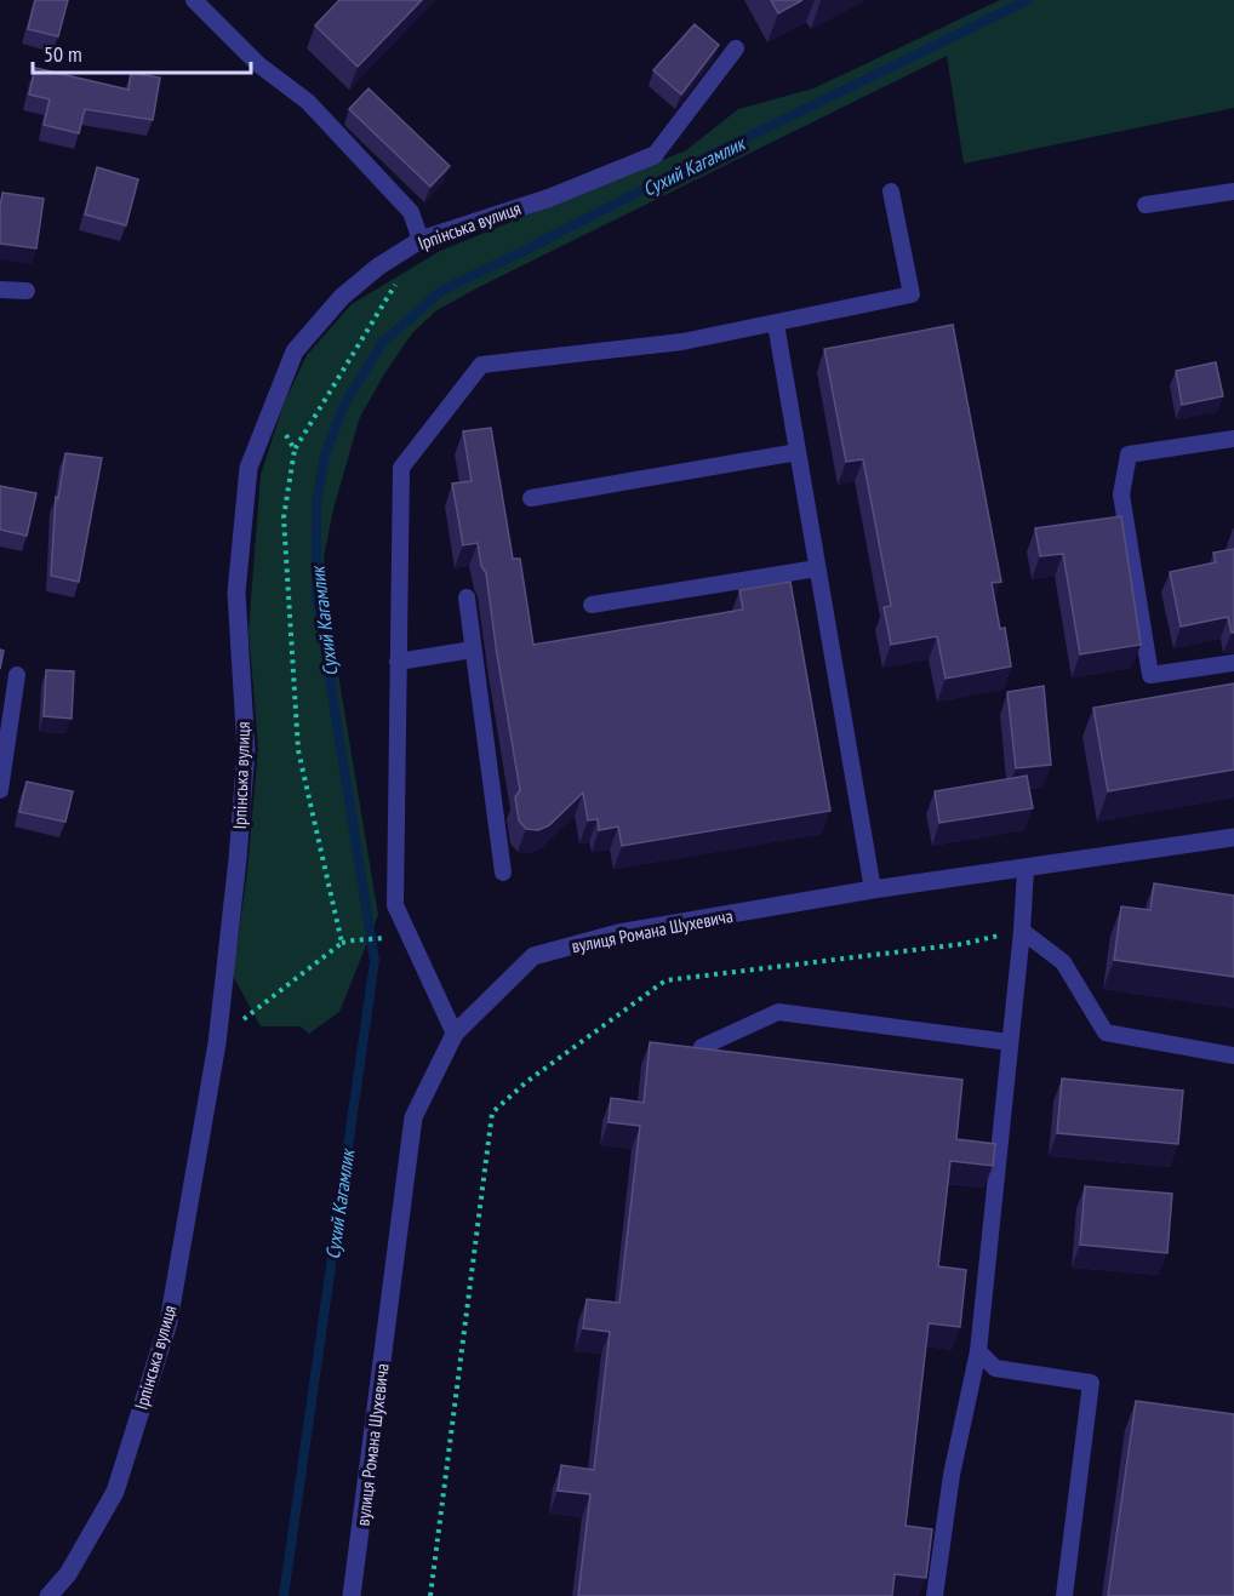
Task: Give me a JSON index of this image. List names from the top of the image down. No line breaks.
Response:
{"streets":{"street":["Ірпінська вулиця","вулиця Романа Шухевича"]},"water":["Сухий Кагамлик"],"scale_bar":"50 m"}
